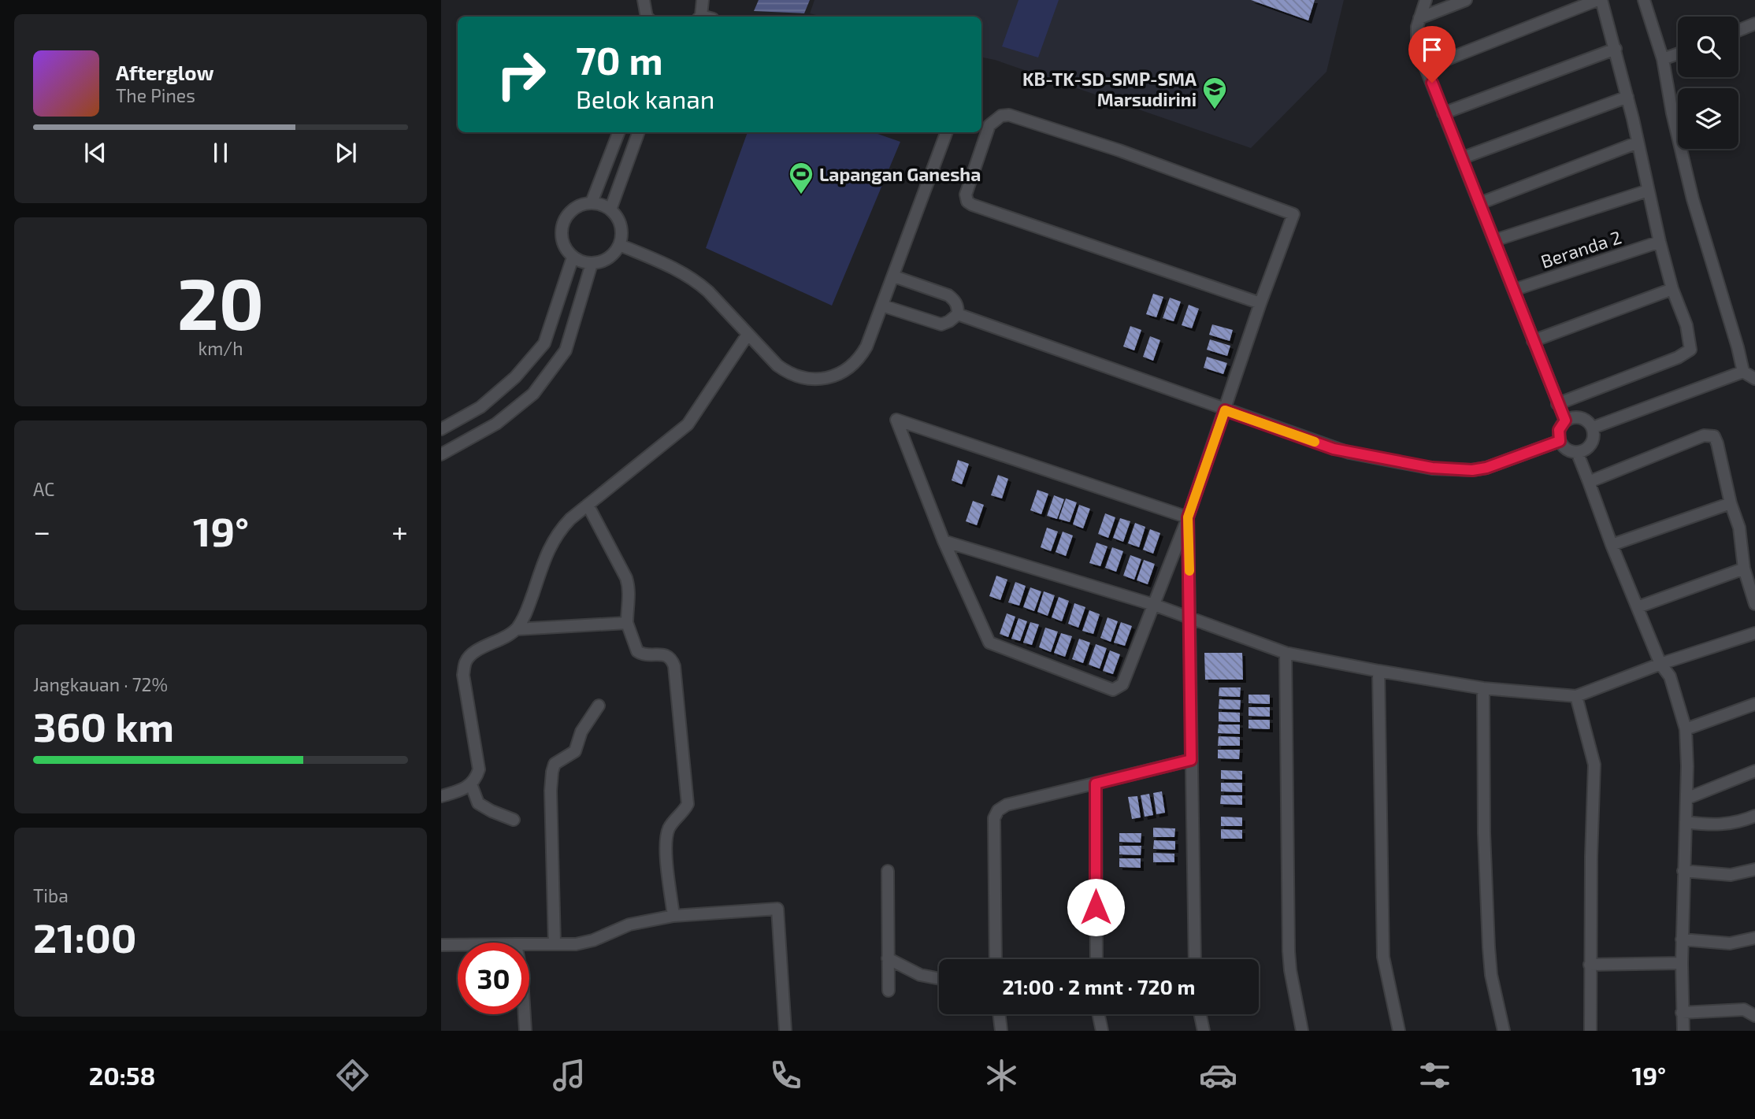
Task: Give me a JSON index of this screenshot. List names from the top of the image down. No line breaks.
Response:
{"streets":{"street":["Beranda 2"]},"places":{"school or university":["KB-TK-SD-SMP-SMA Marsudirini"],"sports":["Lapangan Ganesha"]},"page":{"turn":["70 m","Belok kanan"],"song":["Afterglow","The Pines"],"tile":[["20","km/h"],"AC",["Jangkauan · 72%","360 km"],["Tiba","21:00"]],"heat":["−","19°","+"],"limit":"30","trip":"21:00 · 2 mnt · 720 m","tabs":["20:58","19°"]}}
